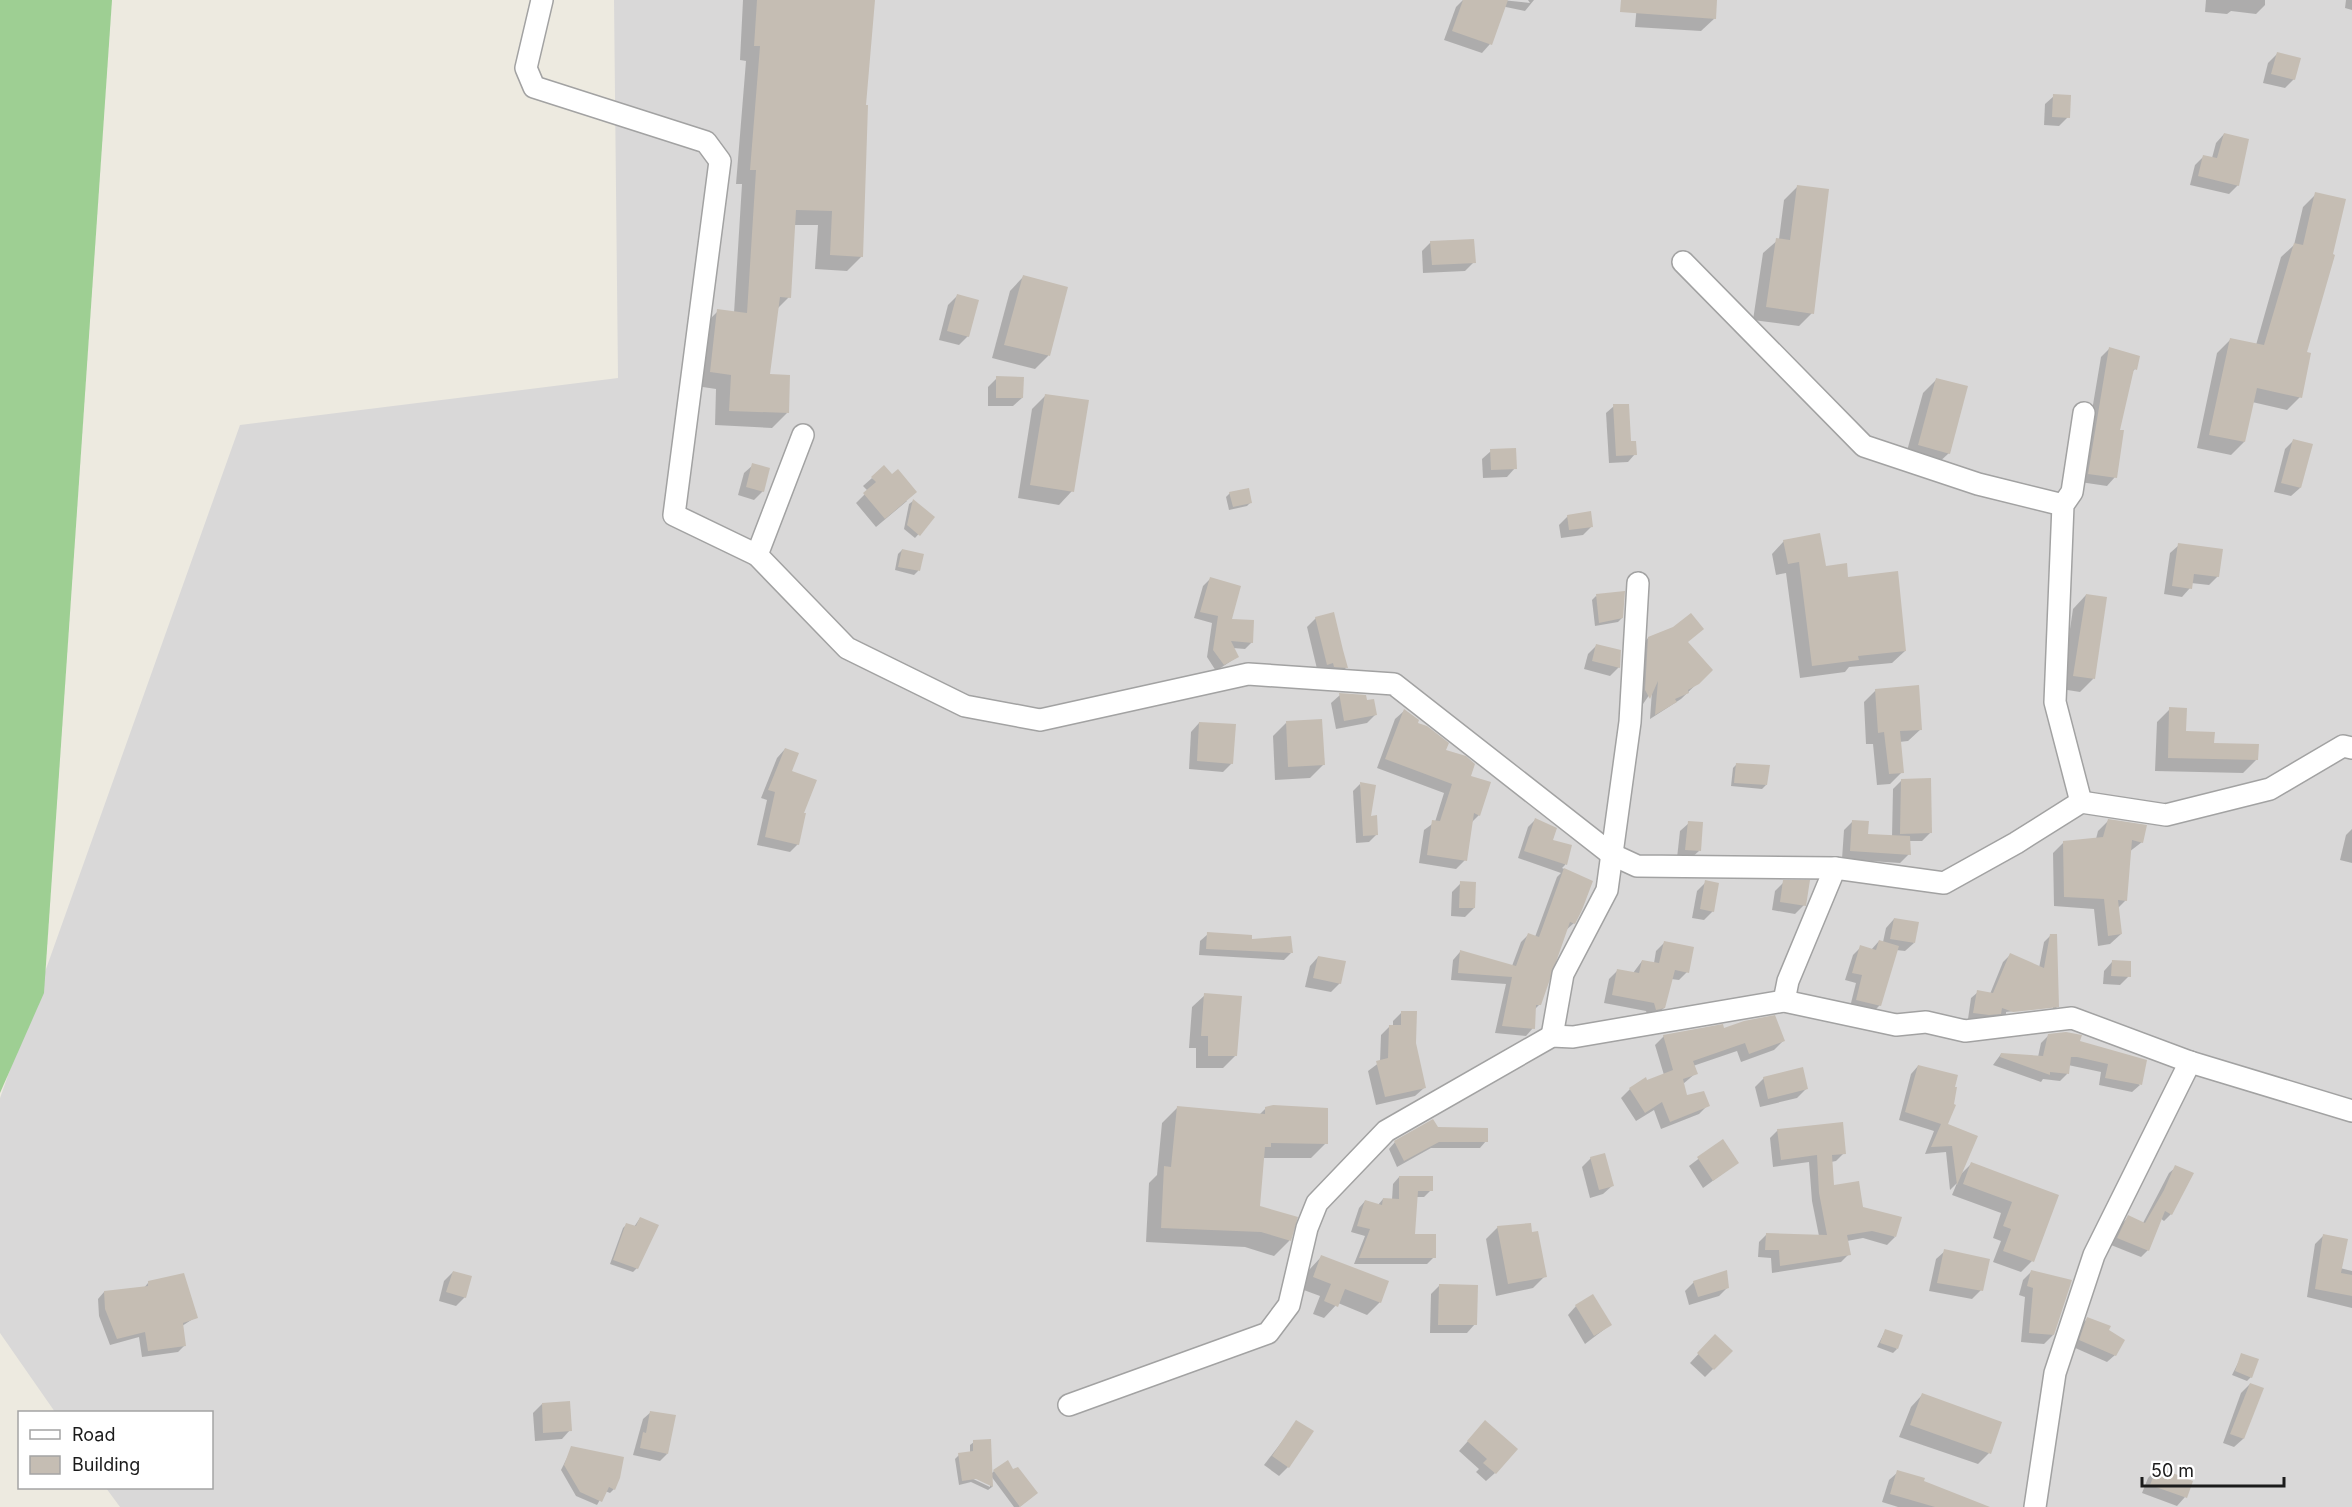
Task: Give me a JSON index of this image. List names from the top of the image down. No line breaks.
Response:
{"legend":["Road","Building"],"scale_bar":"50 m"}
